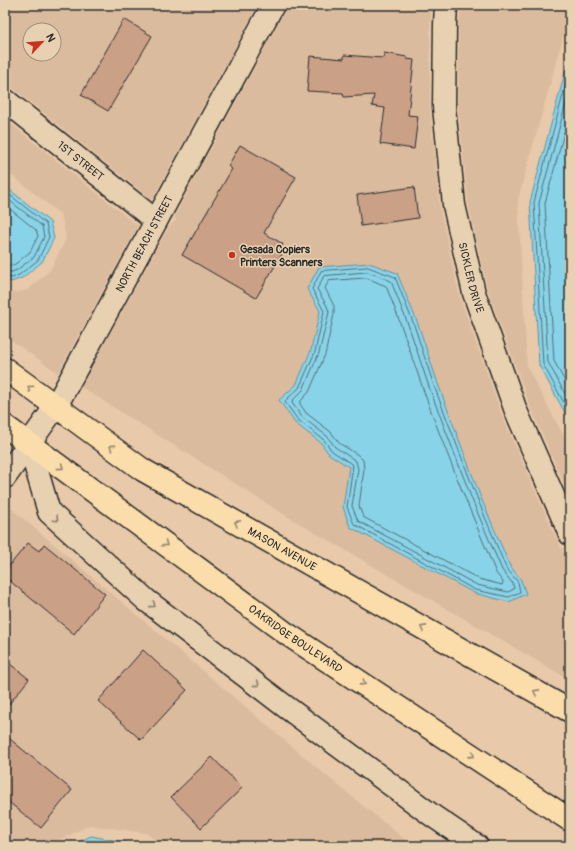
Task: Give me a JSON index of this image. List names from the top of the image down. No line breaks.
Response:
{"streets":{"main road":["MASON AVENUE","OAKRIDGE BOULEVARD"],"street":["1ST STREET","NORTH BEACH STREET","SICKLER DRIVE"]},"crossings":[["1ST STREET","NORTH BEACH STREET"],["NORTH BEACH STREET","MASON AVENUE"],["NORTH BEACH STREET","OAKRIDGE BOULEVARD"]],"one_way":["MASON AVENUE","OAKRIDGE BOULEVARD"],"places":["Gesada Copiers Printers Scanners"],"north":"top right"}
